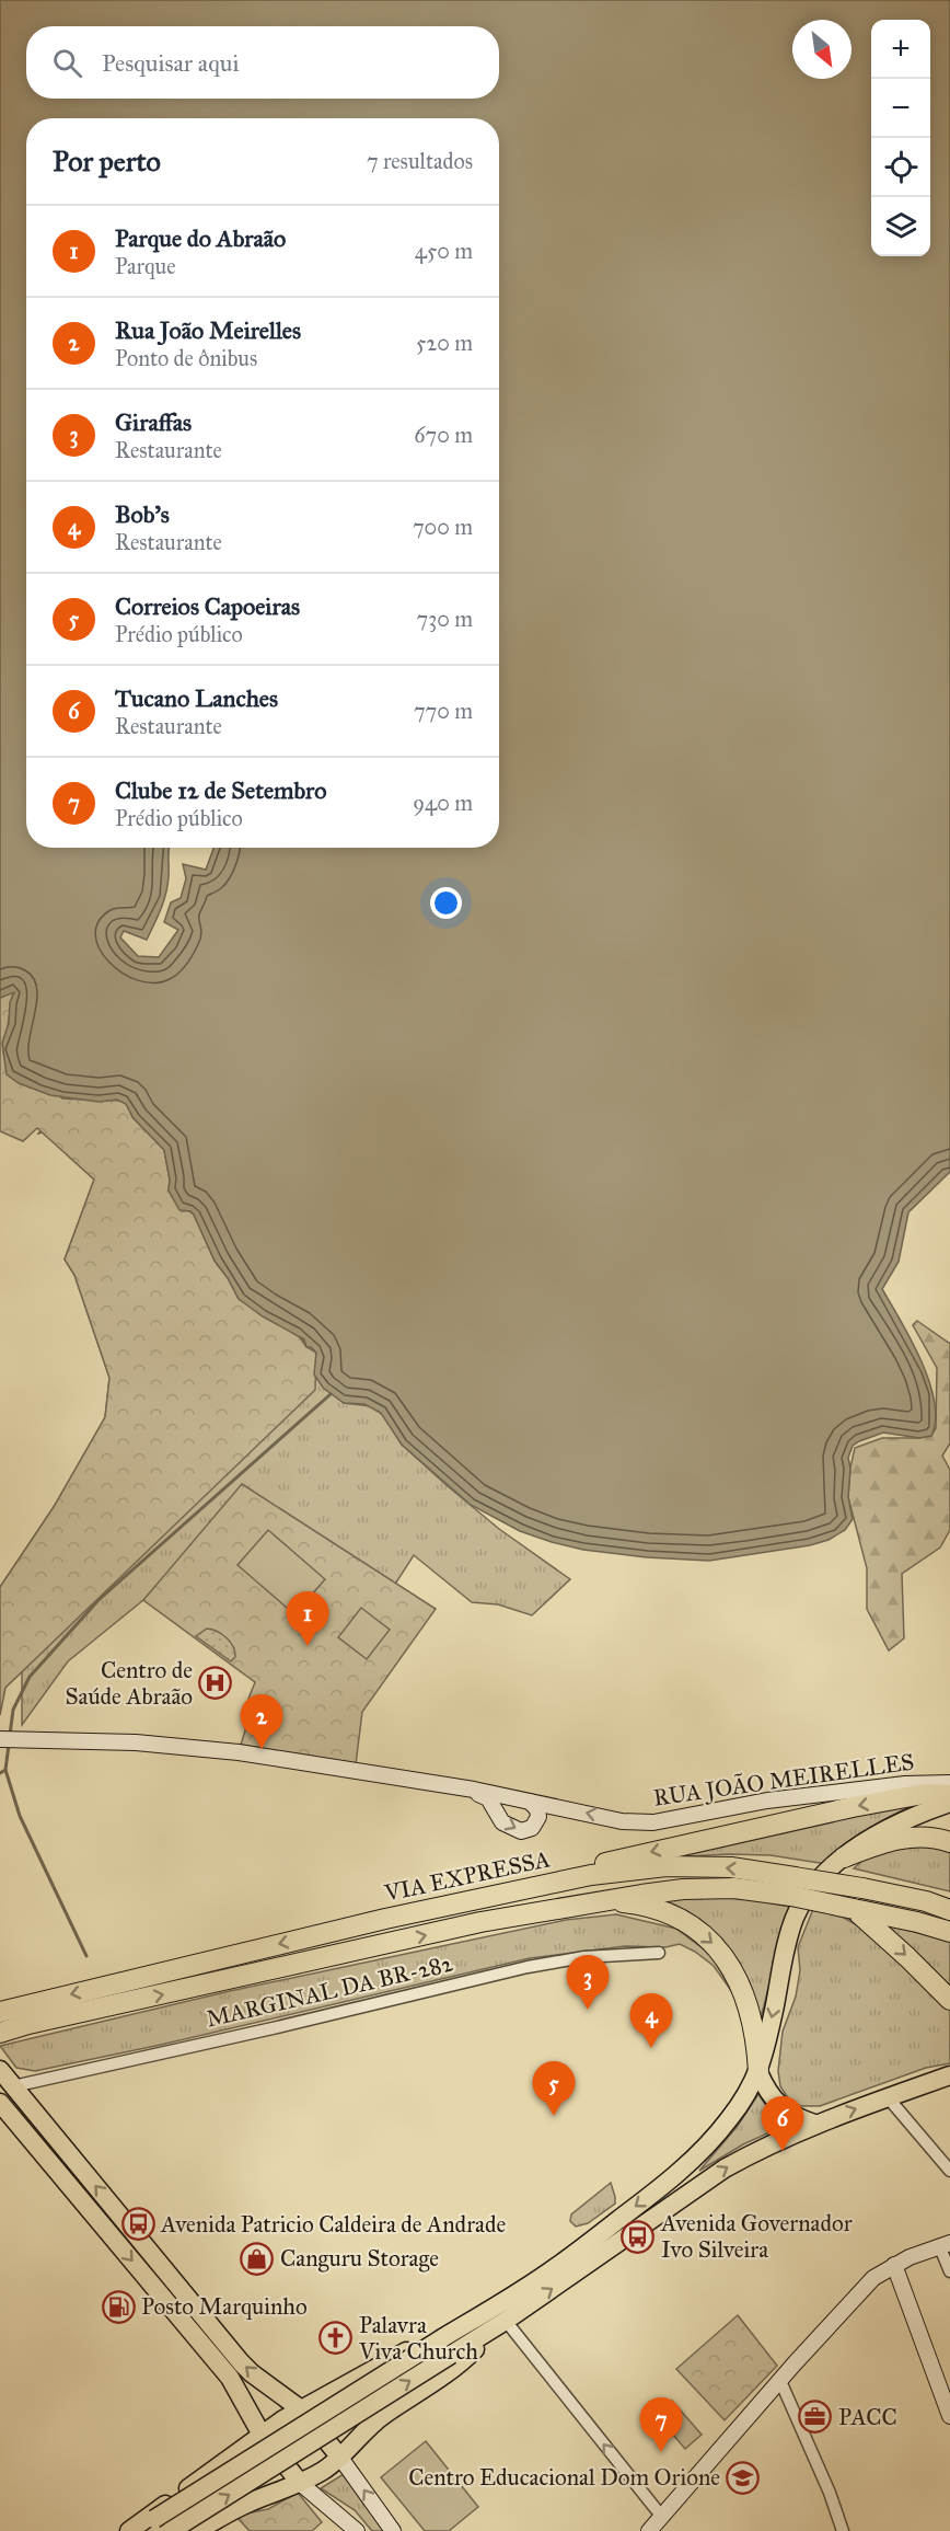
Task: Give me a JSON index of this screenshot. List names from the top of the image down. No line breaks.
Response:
{"streets":{"highway":["VIA EXPRESSA"],"main road":["RUA JOÃO MEIRELLES"],"street":["MARGINAL DA BR-282"]},"one_way":["RUA JOÃO MEIRELLES"],"places":{"hospital":["Centro de Saúde Abraão"],"bus stop":["Avenida Patricio Caldeira de Andrade","Avenida Governador Ivo Silveira"],"shop":["Canguru Storage"],"fuel station":["Posto Marquinho"],"church":["Palavra Viva Church"],"office":["PACC"],"school or university":["Centro Educacional Dom Orione"]},"north":"bottom right","page":{"map_buttons":["+","−"],"search":"Pesquisar aqui","heading":["Por perto","7 resultados"],"list":[{"mark":"1","name":"Parque do Abraão","note":"Parque","value":"450 m"},{"mark":"2","name":"Rua João Meirelles","note":"Ponto de ônibus","value":"520 m"},{"mark":"3","name":"Giraffas","note":"Restaurante","value":"670 m"},{"mark":"4","name":"Bob's","note":"Restaurante","value":"700 m"},{"mark":"5","name":"Correios Capoeiras","note":"Prédio público","value":"730 m"},{"mark":"6","name":"Tucano Lanches","note":"Restaurante","value":"770 m"},{"mark":"7","name":"Clube 12 de Setembro","note":"Prédio público","value":"940 m"}],"pins":["1","2","3","4","5","6","7"]}}
